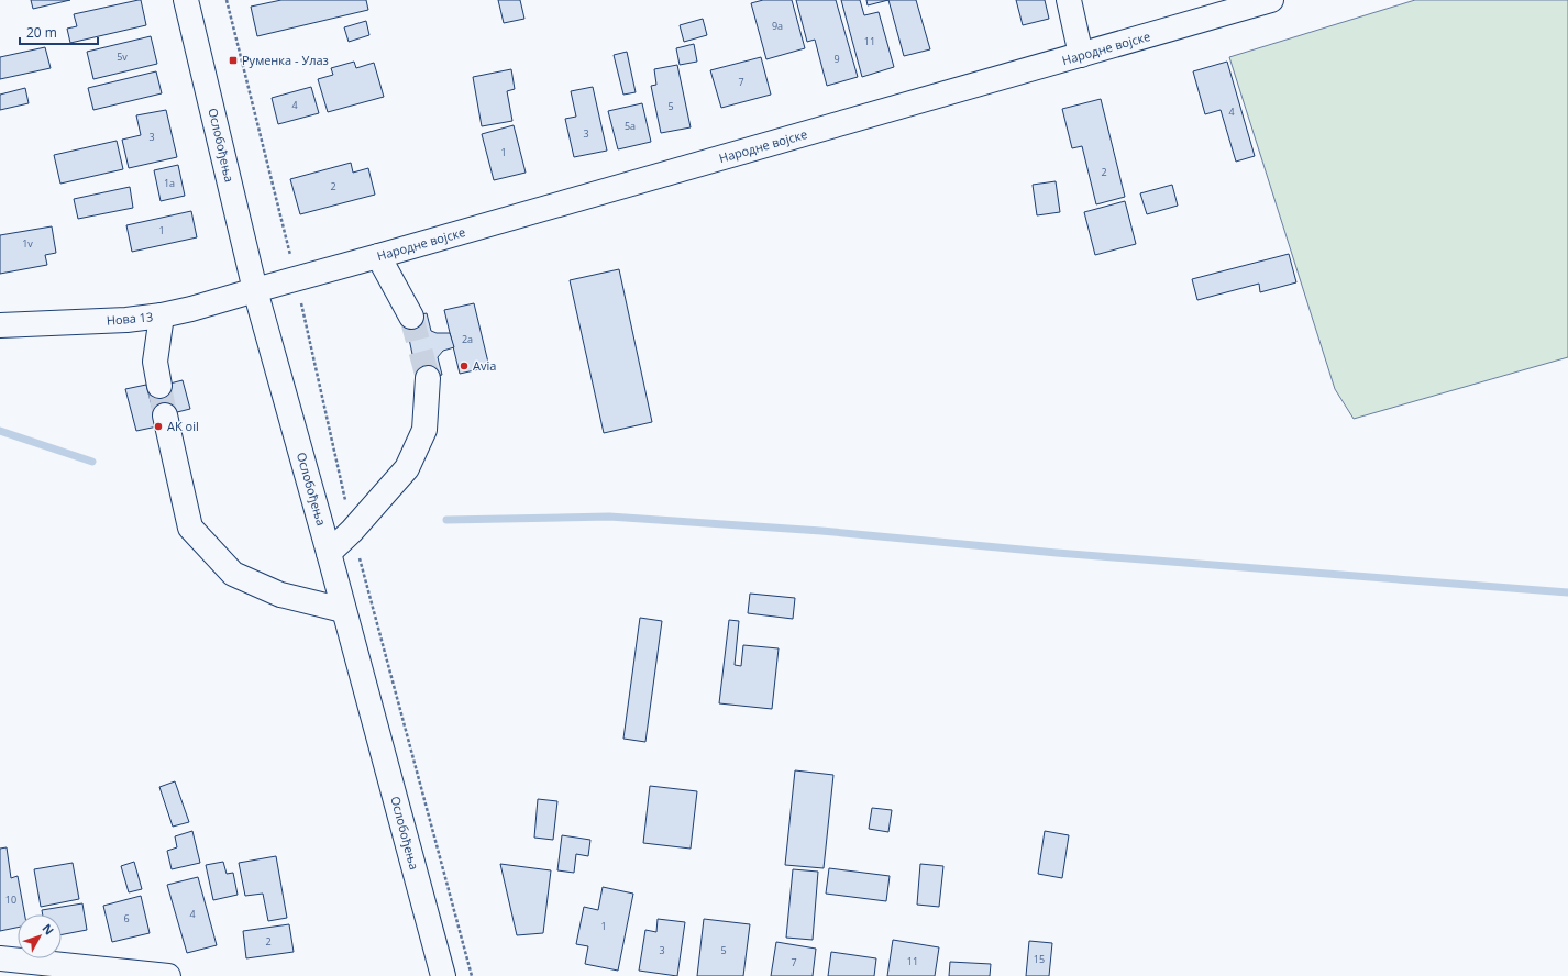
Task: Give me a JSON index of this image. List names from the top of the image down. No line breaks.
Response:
{"streets":{"street":["Народне војске","Ослобођења","Нова 13"]},"crossings":[["Народне војске","Ослобођења"],["Народне војске","Нова 13"],["Ослобођења","Нова 13"]],"places":{"transit":["Руменка - Улаз"],"other":["Avia","AK oil"]},"house_numbers":["9a","11","5v","9","7","4","5","4","5a","3","3","1","2","1a","2","1","1v","2a","10","4","6","1","2","3","5","15","11","7"],"scale_bar":"20 m","north":"top right"}
